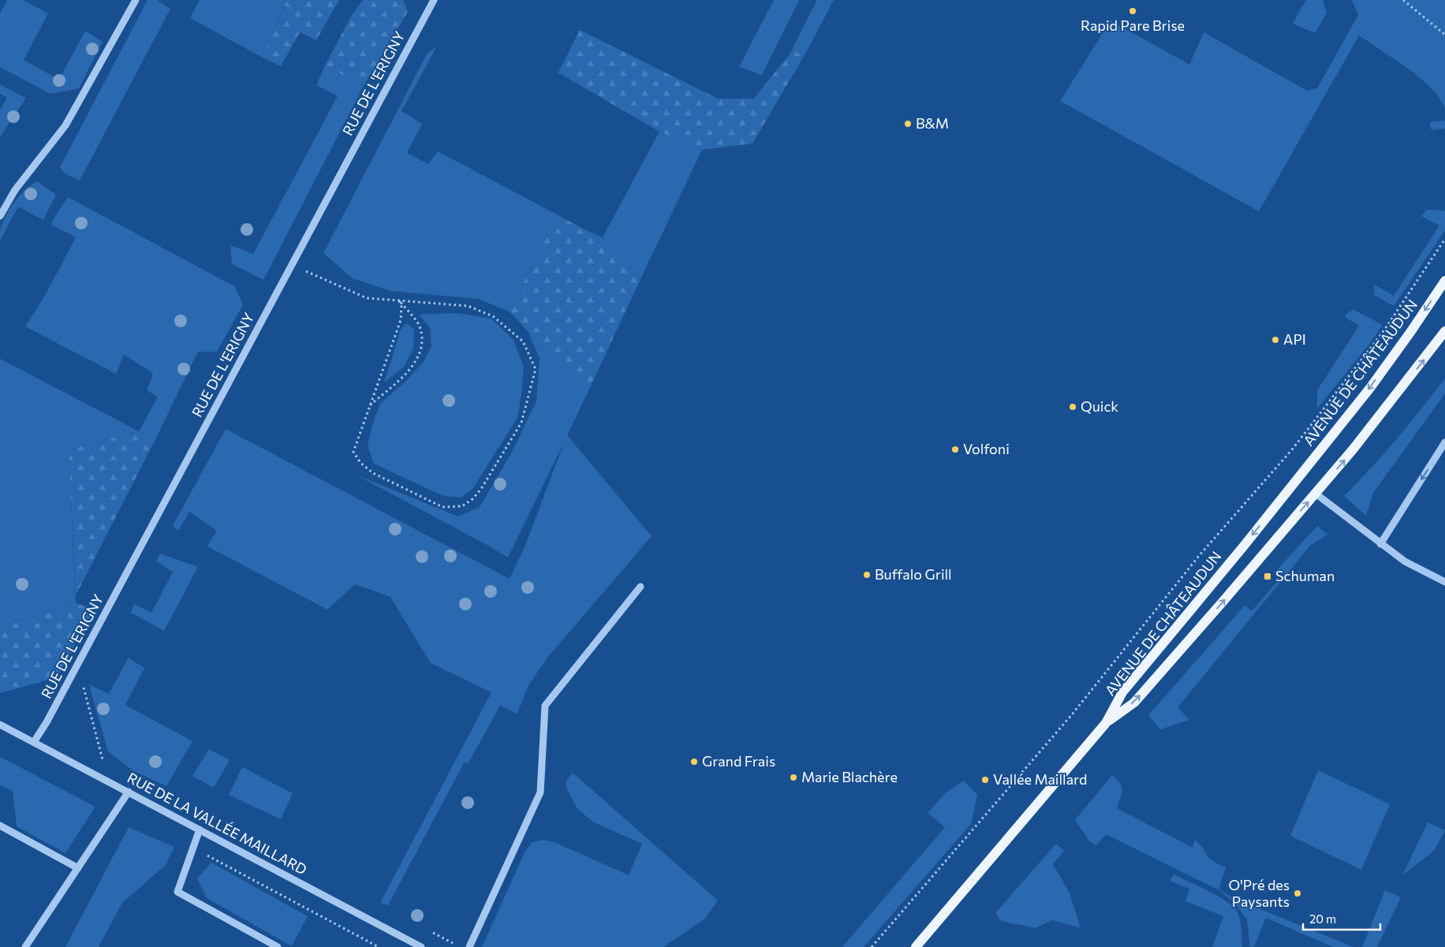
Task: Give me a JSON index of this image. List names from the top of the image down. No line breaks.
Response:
{"streets":{"main road":["AVENUE DE CHÂTEAUDUN"],"street":["RUE DE L'ERIGNY","RUE DE LA VALLÉE MAILLARD"]},"crossings":[["RUE DE L'ERIGNY","RUE DE LA VALLÉE MAILLARD"]],"places":{"other":["Rapid Pare Brise","B&M","API","Quick","Volfoni","Buffalo Grill","Grand Frais","Marie Blachère","Vallée Maillard","O'Pré des Paysants"],"transit":["Schuman"]},"scale_bar":"20 m"}
